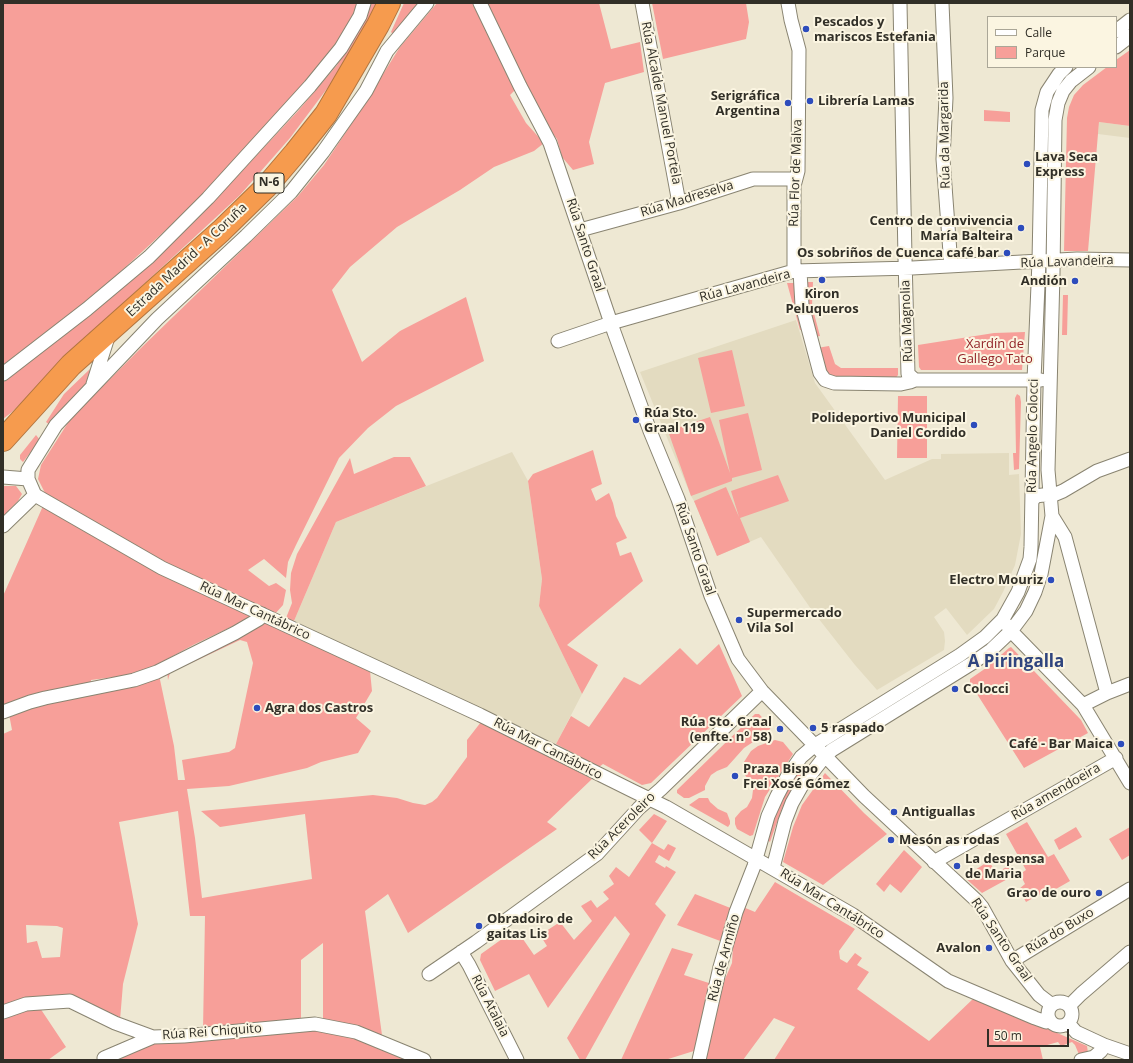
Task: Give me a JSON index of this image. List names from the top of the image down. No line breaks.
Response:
{"streets":{"highway":["N-6","Estrada Madrid - A Coruña"],"street":["Rúa Alcalde Manuel Portela","Rúa da Margarida","Rúa Flor de Malva","Rúa Madreselva","Rúa Santo Graal","Rúa Lavandeira","Rúa Magnolia","Rúa Angelo Colocci","Rúa Mar Cantábrico","Rúa amendoeira","Rúa Aceroleiro","Rúa do Buxo","Rúa de Armiño","Rúa Atalaia","Rúa Rei Chiquito"]},"crossings":[["Rúa Alcalde Manuel Portela","Rúa Madreselva"],["Rúa da Margarida","Rúa Lavandeira"],["Rúa Flor de Malva","Rúa Madreselva"],["Rúa Flor de Malva","Rúa Lavandeira"],["Rúa Flor de Malva","Rúa Magnolia"],["Rúa Madreselva","Rúa Santo Graal"],["Rúa Santo Graal","Rúa Lavandeira"],["Rúa Santo Graal","Rúa Angelo Colocci"],["Rúa Santo Graal","Rúa Mar Cantábrico"],["Rúa Santo Graal","Rúa amendoeira"],["Rúa Santo Graal","Rúa Aceroleiro"],["Rúa Santo Graal","Rúa do Buxo"],["Rúa Lavandeira","Rúa Magnolia"],["Rúa Lavandeira","Rúa Angelo Colocci"],["Rúa Angelo Colocci","Rúa Mar Cantábrico"],["Rúa Angelo Colocci","Rúa de Armiño"],["Rúa Mar Cantábrico","Rúa Aceroleiro"],["Rúa Mar Cantábrico","Rúa de Armiño"],["Rúa Aceroleiro","Rúa Atalaia"]],"districts":["A Piringalla"],"parks":["Xardín de Gallego Tato"],"places":["Pescados y mariscos Estefania","Librería Lamas","Serigráfica Argentina","Lava Seca Express","Centro de convivencia María Balteira","Os sobriños de Cuenca café bar","Kiron Peluqueros","Andión","Rúa Sto. Graal 119","Polideportivo Municipal Daniel Cordido","Electro Mouriz","Supermercado Vila Sol","Colocci","Agra dos Castros","5 raspado","Rúa Sto. Graal (enfte. nº 58)","Café - Bar Maica","Praza Bispo Frei Xosé Gómez","Antiguallas","Mesón as rodas","La despensa de Maria","Grao de ouro","Obradoiro de gaitas Lis","Avalon"],"legend":["Calle","Parque"],"scale_bar":"50 m"}
